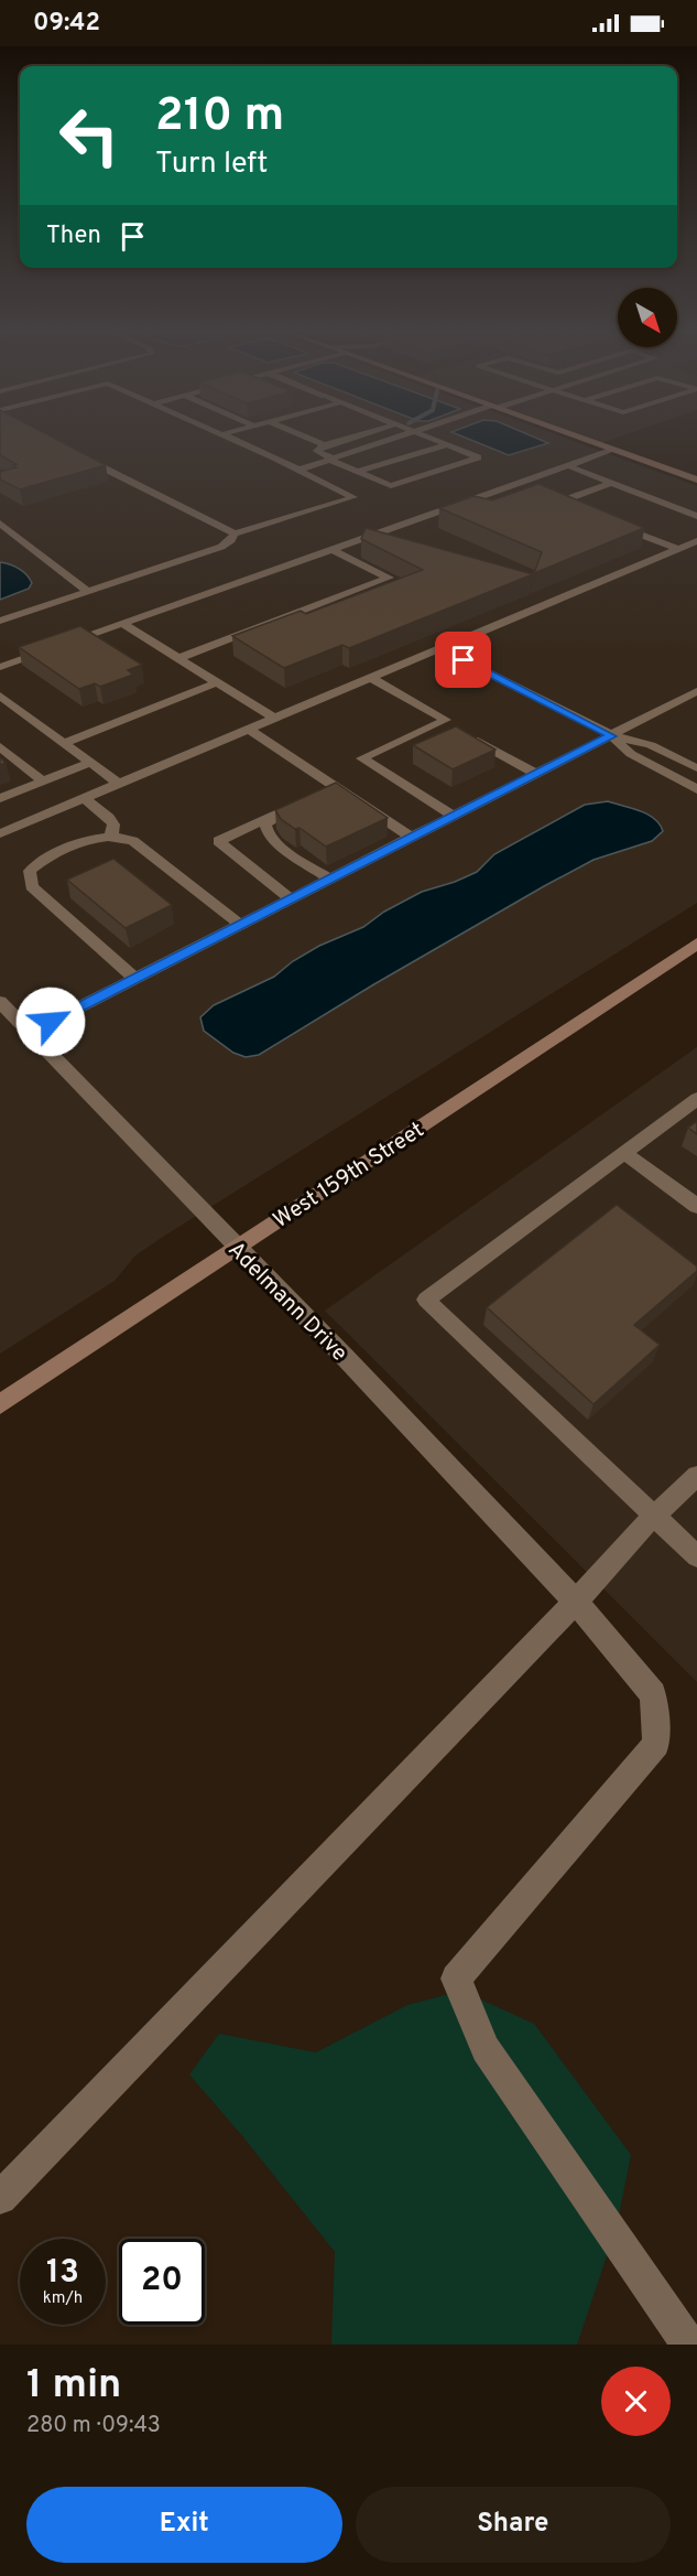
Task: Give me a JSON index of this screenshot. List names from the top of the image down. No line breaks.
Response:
{"streets":{"street":["West 159th Street","Adelmann Drive"]},"crossings":[["West 159th Street","Adelmann Drive"]],"north":"bottom right","page":{"status":"09:42","turn":["210 m","Turn left"],"then":"Then","speed":"13 km/h","limit":"20","heading":["1 min","280 m · 09:43"],"buttons":["Exit","Share"]}}
